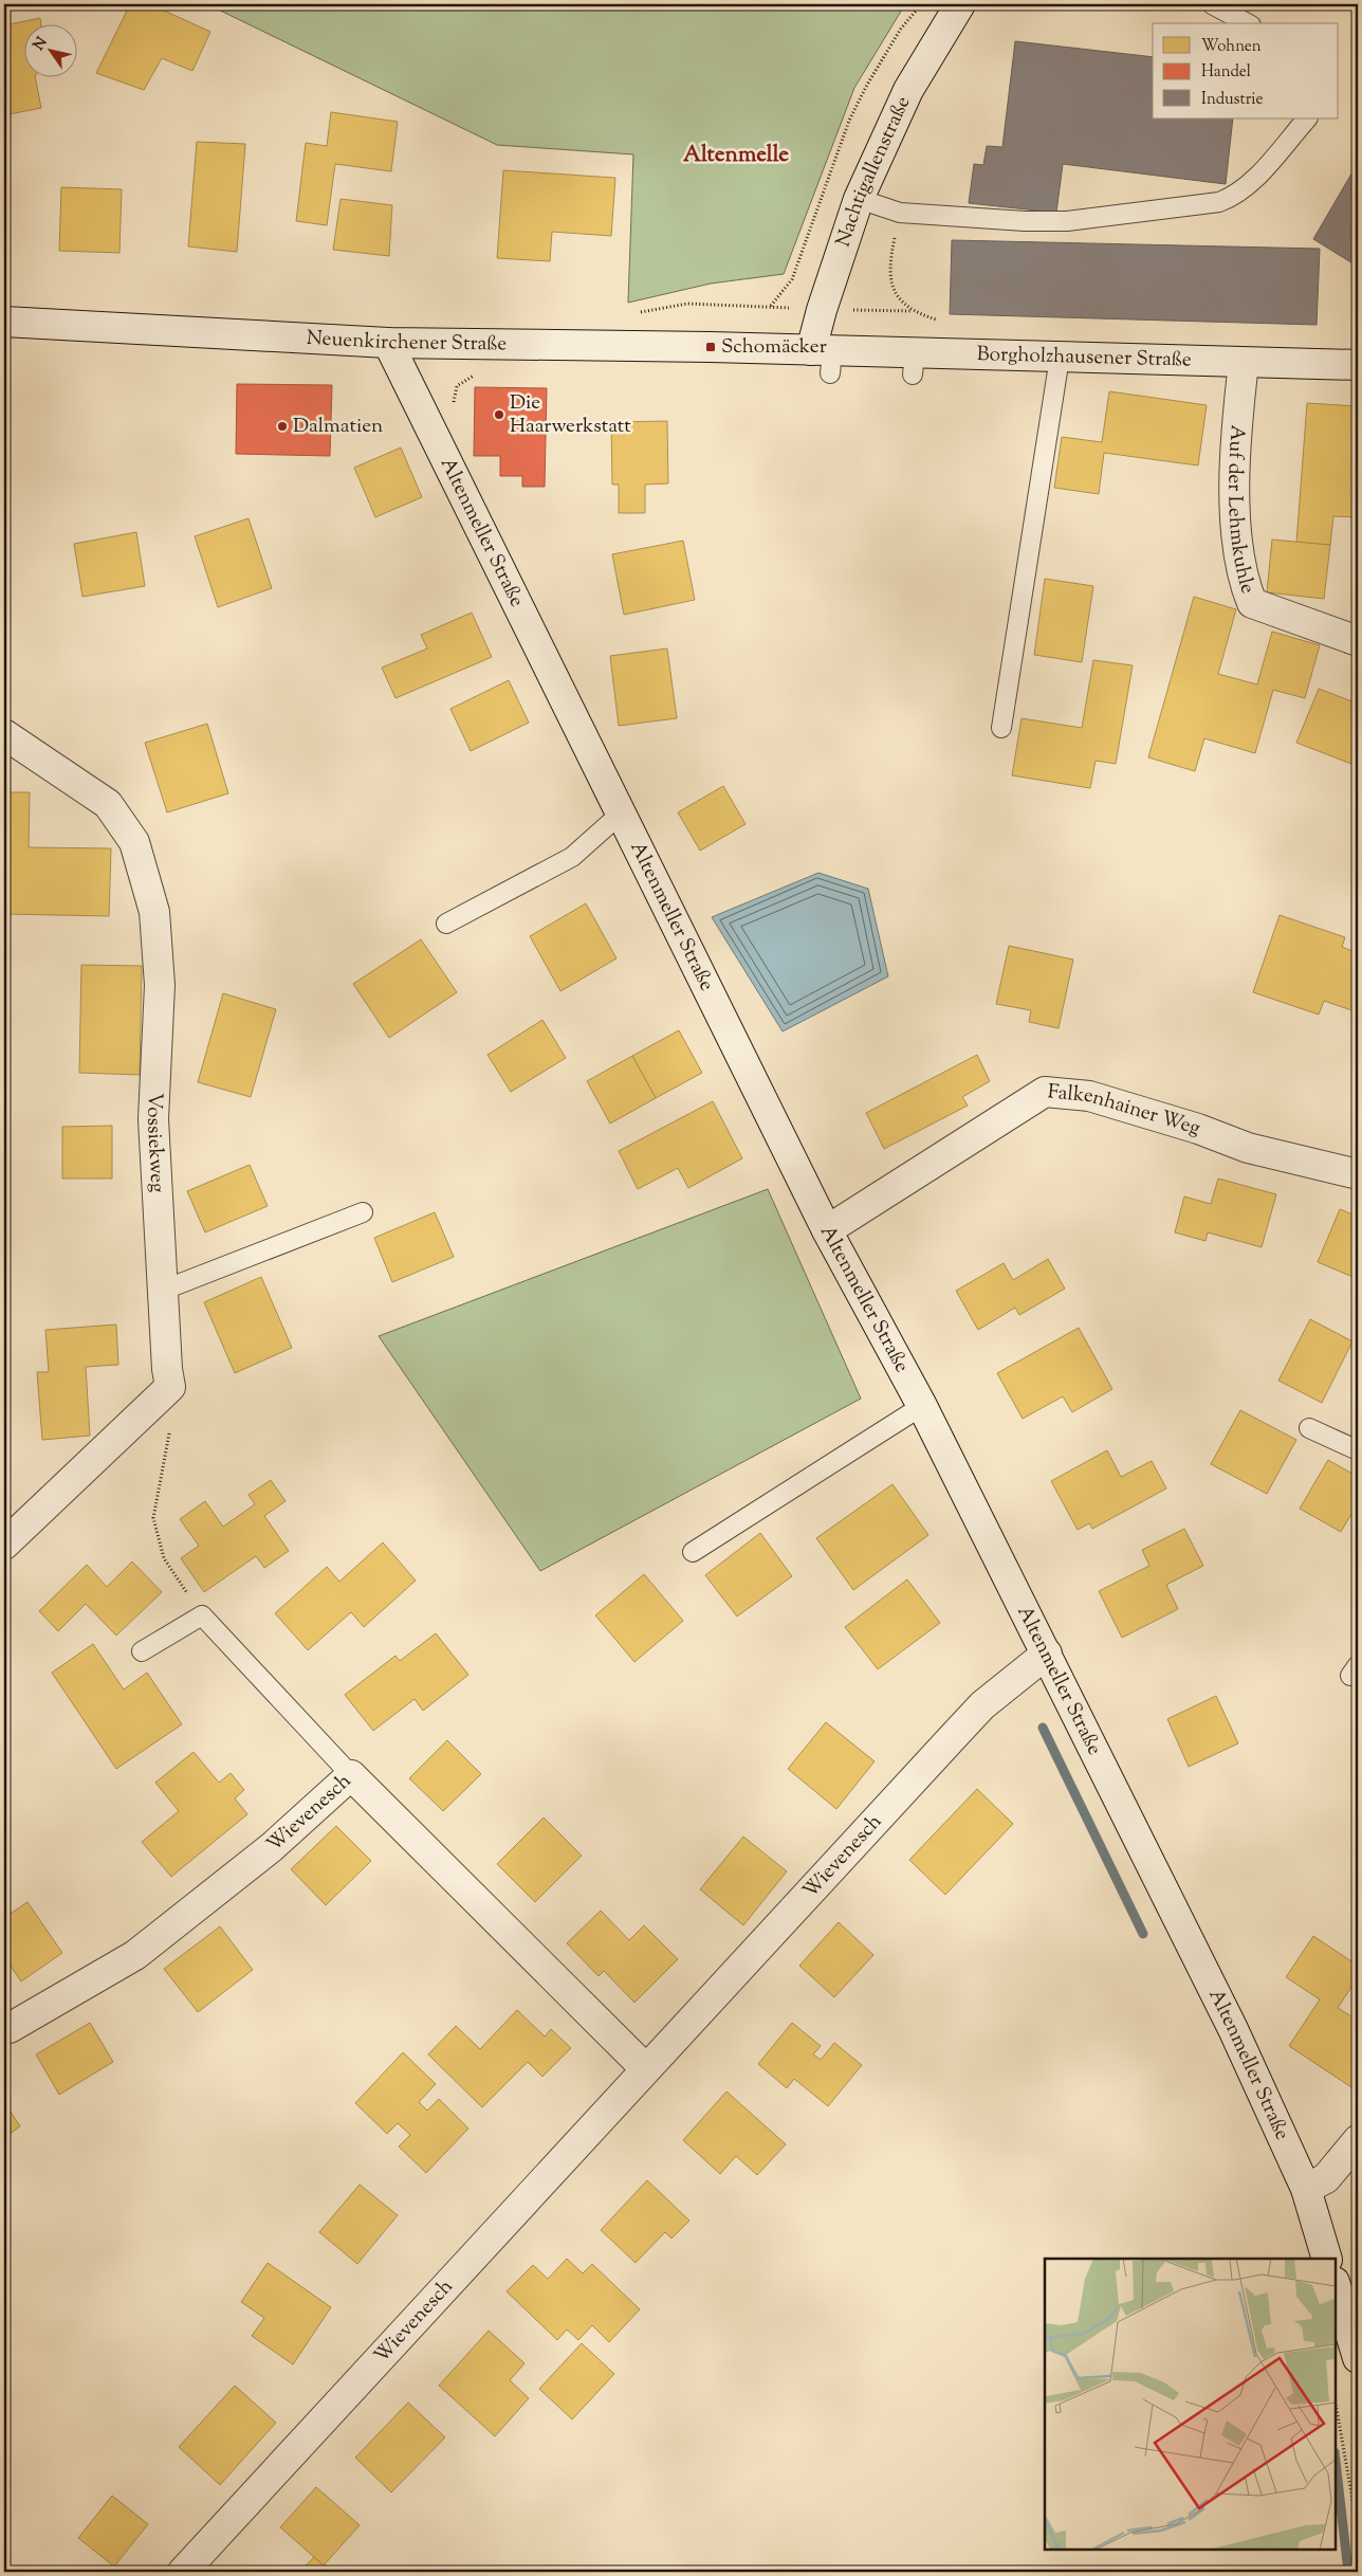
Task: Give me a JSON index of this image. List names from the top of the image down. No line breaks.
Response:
{"streets":{"street":["Nachtigallenstraße","Neuenkirchener Straße","Borgholzhausener Straße","Auf der Lehmkuhle","Altenmeller Straße","Falkenhainer Weg","Vossiekweg","Wievenesch"]},"crossings":[["Nachtigallenstraße","Neuenkirchener Straße"],["Nachtigallenstraße","Borgholzhausener Straße"],["Neuenkirchener Straße","Borgholzhausener Straße"],["Neuenkirchener Straße","Altenmeller Straße"],["Borgholzhausener Straße","Auf der Lehmkuhle"],["Altenmeller Straße","Falkenhainer Weg"],["Altenmeller Straße","Wievenesch"]],"districts":["Altenmelle"],"places":{"transit":["Schomäcker"],"other":["Die Haarwerkstatt","Dalmatien"]},"legend":["Wohnen","Handel","Industrie"],"north":"top left"}
